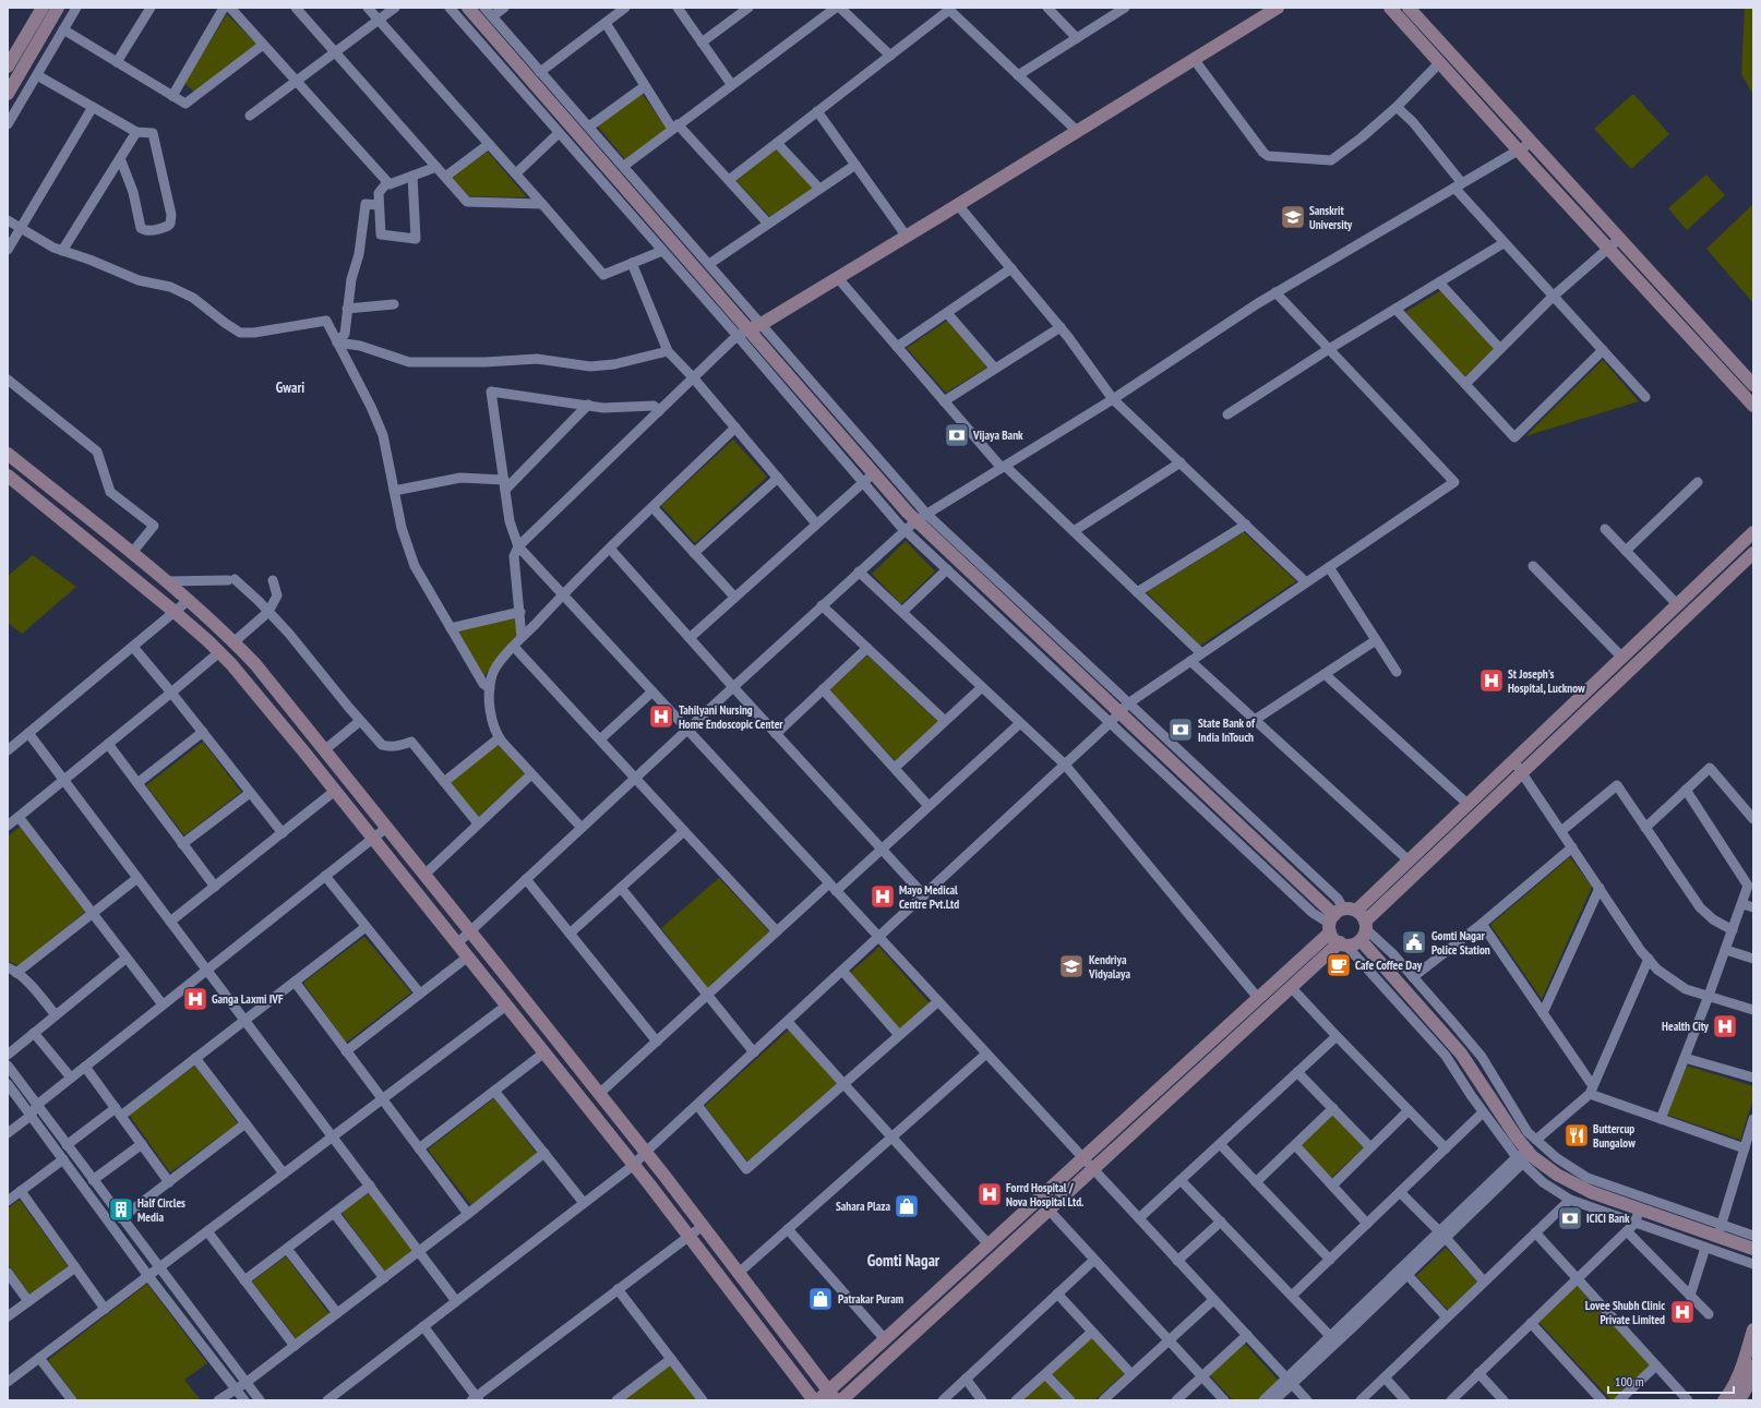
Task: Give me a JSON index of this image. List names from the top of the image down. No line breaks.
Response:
{"districts":["Gwari","Gomti Nagar"],"places":{"school or university":["Sanskrit University","Kendriya Vidyalaya"],"bank":["Vijaya Bank","State Bank of India InTouch","ICICI Bank"],"hospital":["St Joseph's Hospital, Lucknow","Tahilyani Nursing Home Endoscopic Center","Mayo Medical Centre Pvt.Ltd","Ganga Laxmi IVF","Health City","Forrd Hospital / Nova Hospital Ltd.","Lovee Shubh Clinic Private Limited"],"public building":["Gomti Nagar Police Station"],"cafe":["Cafe Coffee Day"],"restaurant":["Buttercup Bungalow"],"shop":["Sahara Plaza","Patrakar Puram"],"building":["Half Circles Media"]},"scale_bar":"100 m"}
